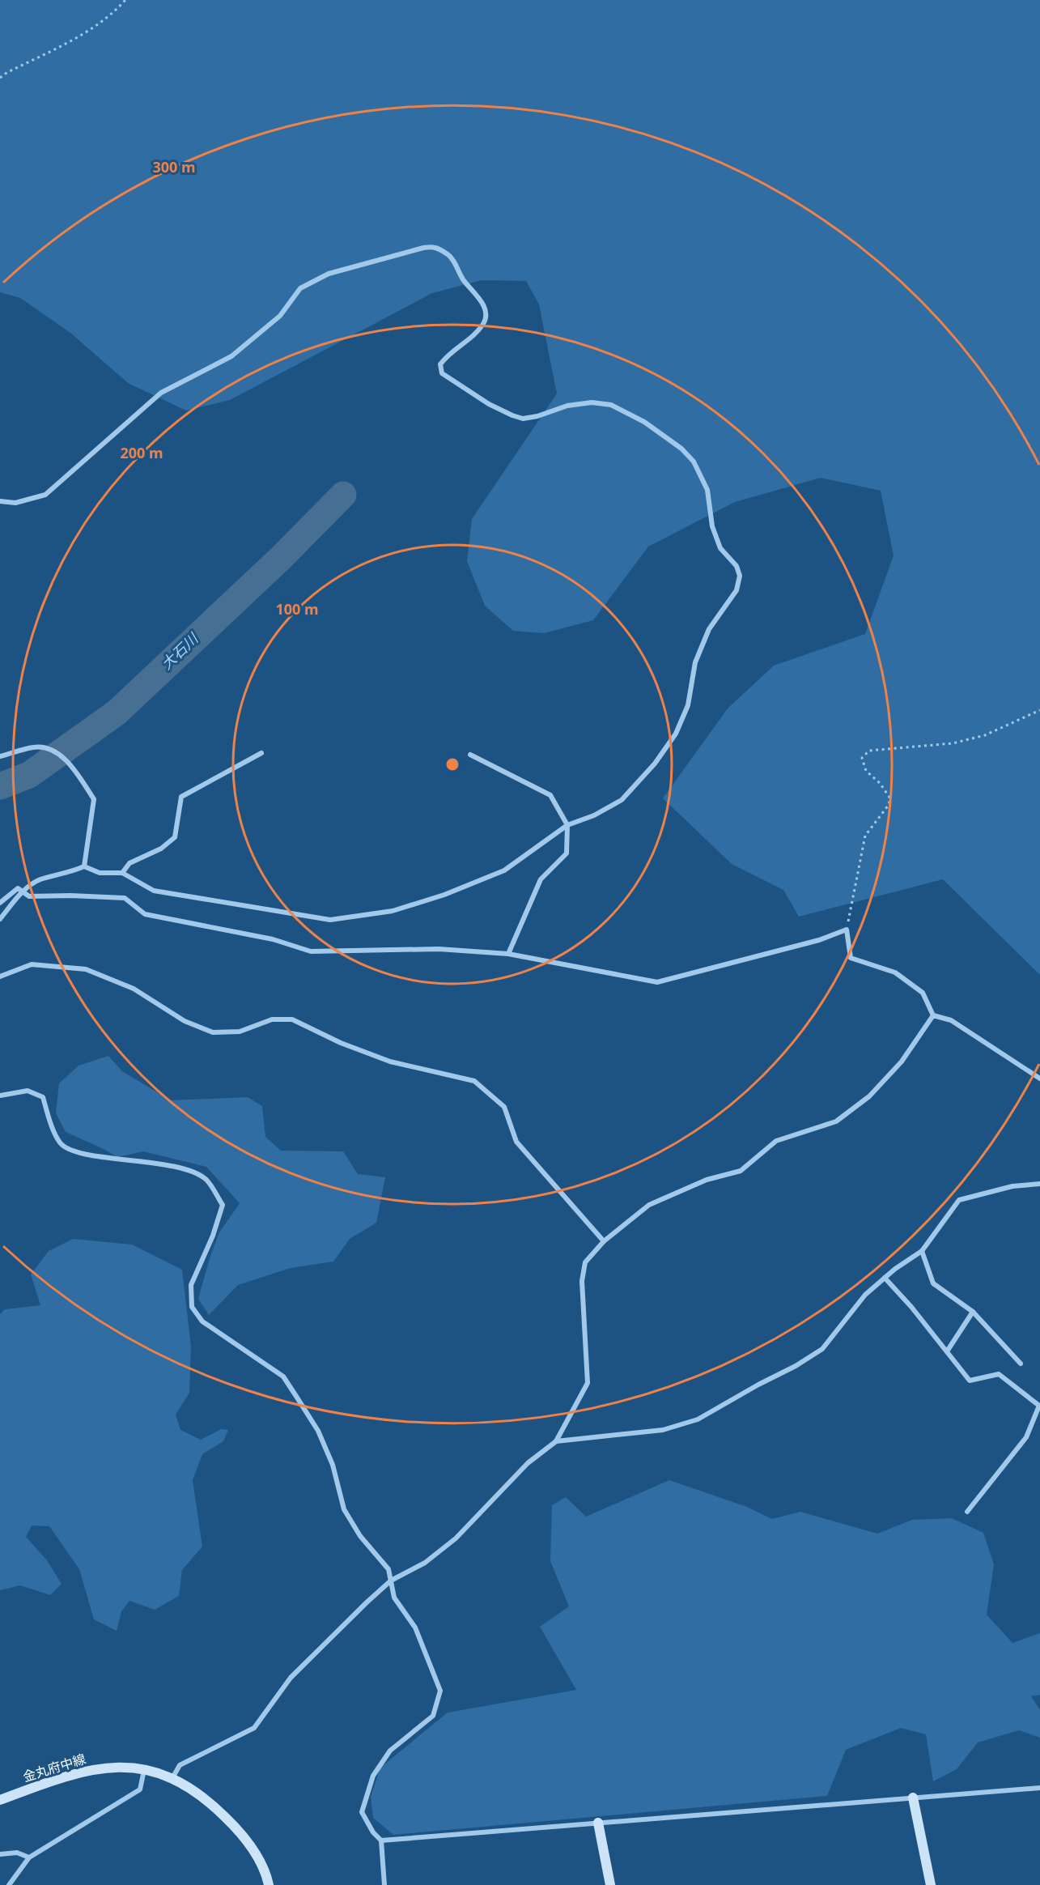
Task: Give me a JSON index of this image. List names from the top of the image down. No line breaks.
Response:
{"streets":{"main road":["金丸府中線"]},"water":["大石川"],"rings":["300 m","200 m","100 m"]}
